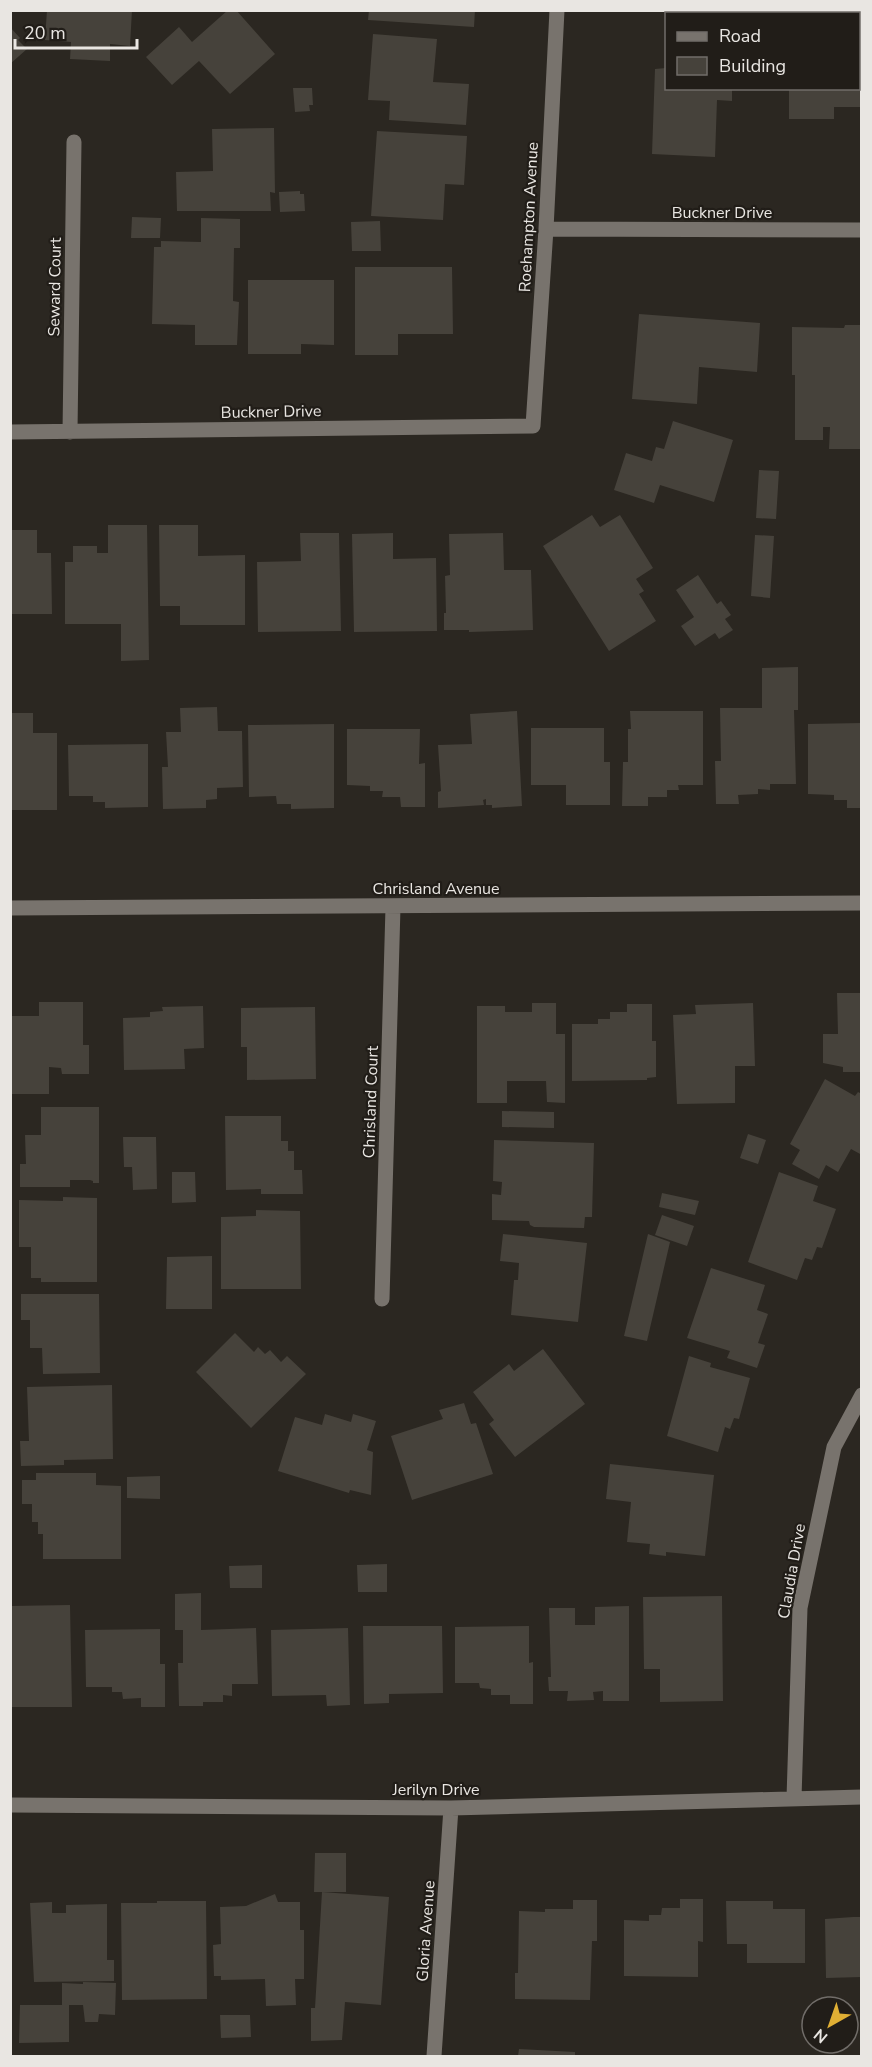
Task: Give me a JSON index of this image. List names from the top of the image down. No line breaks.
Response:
{"streets":{"street":["Buckner Drive","Roehampton Avenue","Seward Court","Chrisland Avenue","Chrisland Court","Claudia Drive","Jerilyn Drive","Gloria Avenue"]},"crossings":[["Buckner Drive","Roehampton Avenue"],["Buckner Drive","Seward Court"],["Chrisland Avenue","Chrisland Court"],["Claudia Drive","Jerilyn Drive"],["Jerilyn Drive","Gloria Avenue"]],"legend":["Road","Building"],"scale_bar":"20 m","north":"bottom left"}
